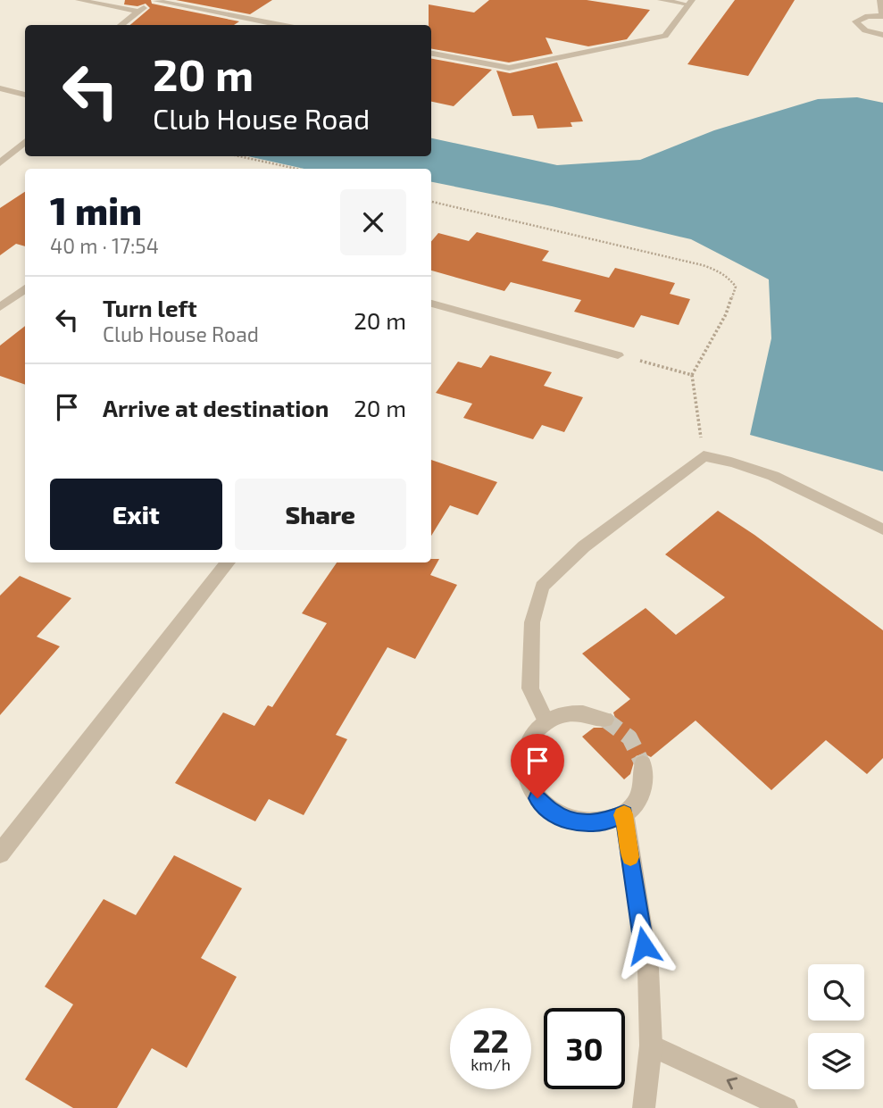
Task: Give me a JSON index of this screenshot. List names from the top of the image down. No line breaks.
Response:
{"page":{"turn":["20 m","Club House Road"],"heading":["1 min","40 m · 17:54"],"list":[{"name":"Turn left","note":"Club House Road","value":"20 m"},{"name":"Arrive at destination","value":"20 m"}],"buttons":["Exit","Share"],"speed":"22 km/h","limit":"30"}}
